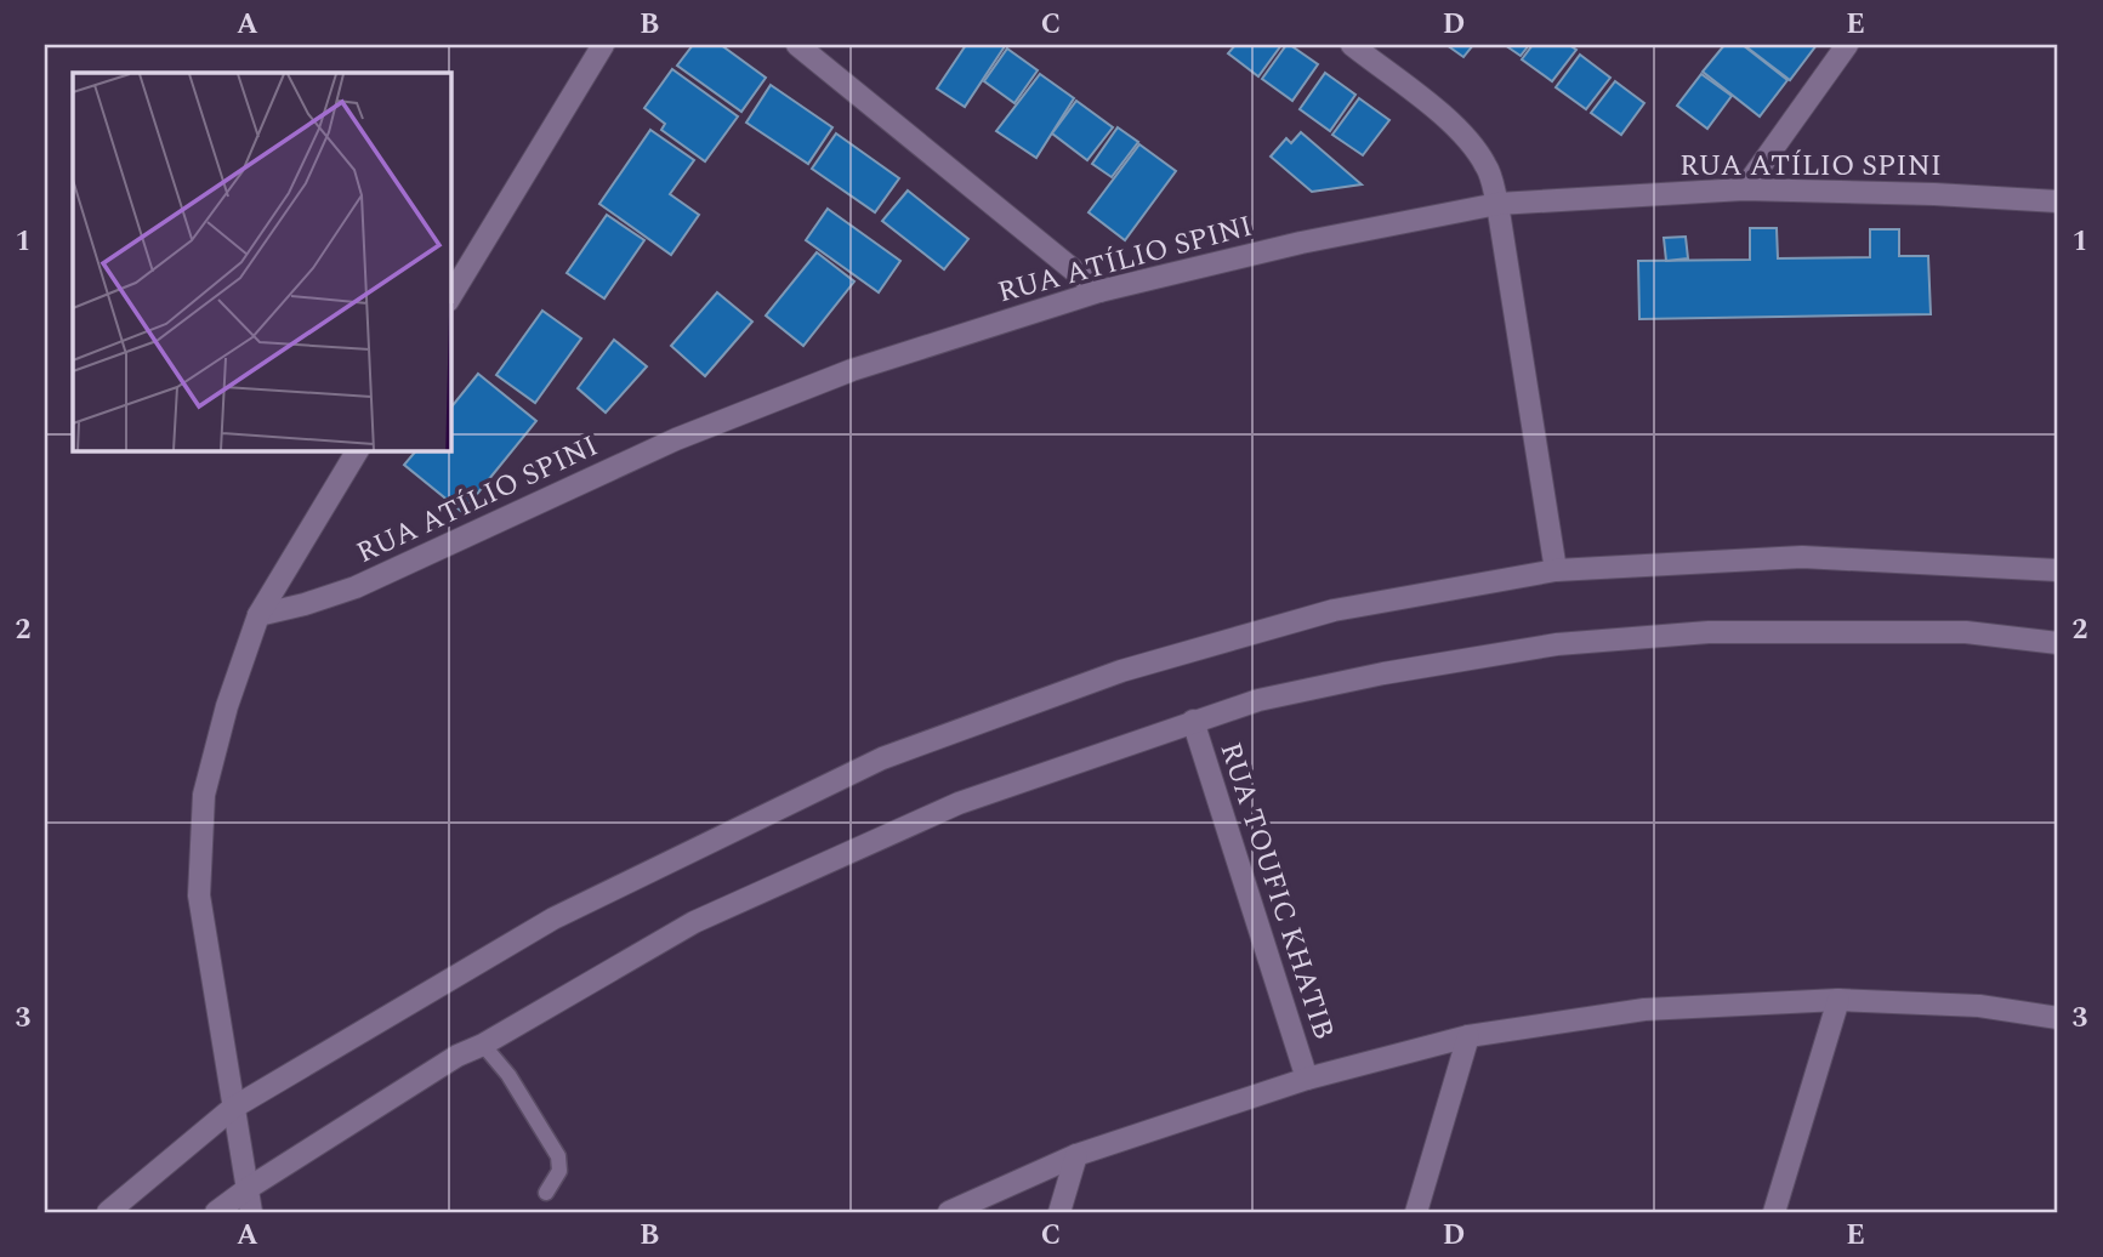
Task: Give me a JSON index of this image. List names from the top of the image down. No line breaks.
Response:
{"streets":{"street":["RUA ATÍLIO SPINI","RUA TOUFIC KHATIB"]},"grid":{"columns":["A","B","C","D","E"],"rows":["1","2","3"]}}
